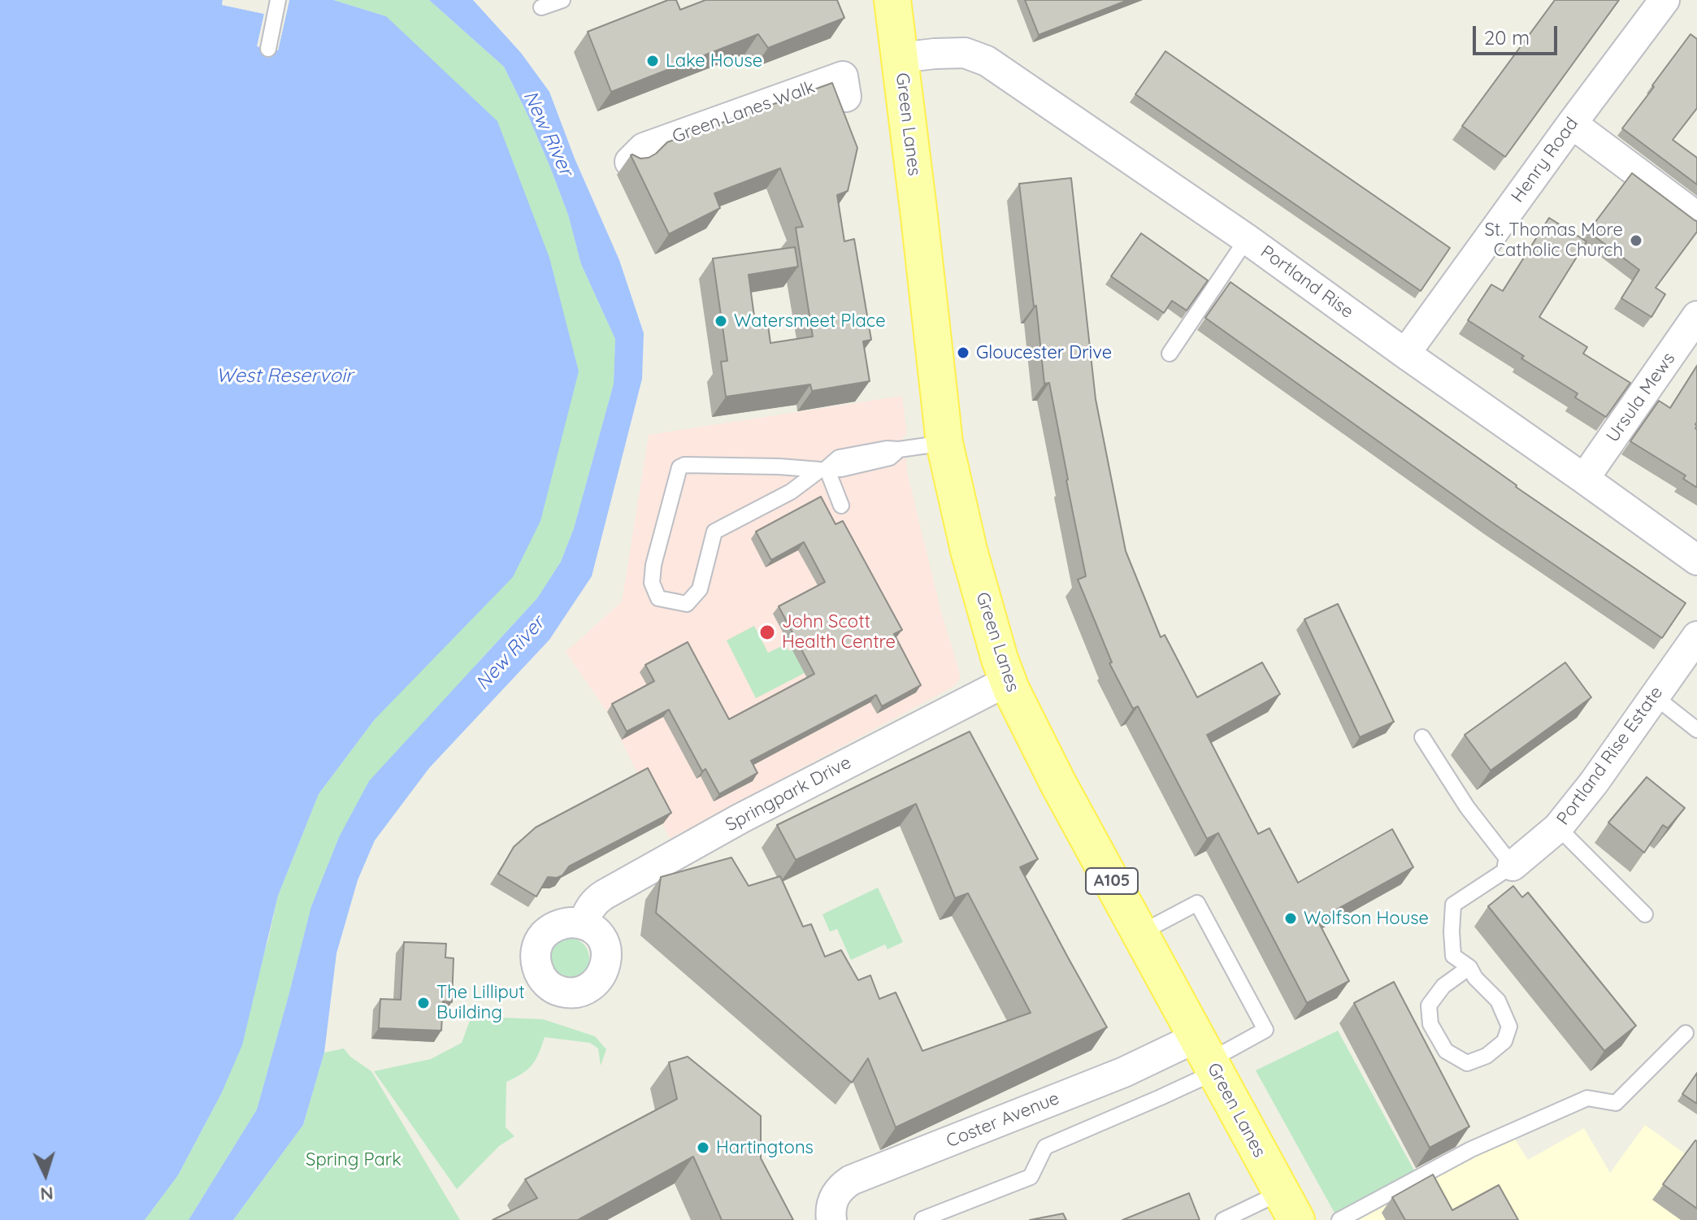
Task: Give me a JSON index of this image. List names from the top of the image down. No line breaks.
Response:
{"streets":{"main road":["Green Lanes","A105"],"street":["Green Lanes Walk","Henry Road","Portland Rise","Ursula Mews","Portland Rise Estate","Springpark Drive","Coster Avenue"]},"crossings":[["Green Lanes","Portland Rise"],["Green Lanes","Springpark Drive"],["Green Lanes","Coster Avenue"],["Henry Road","Portland Rise"],["Portland Rise","Ursula Mews"]],"water":["New River","West Reservoir"],"parks":["Spring Park"],"places":["Lake House","St. Thomas More Catholic Church","Watersmeet Place","Gloucester Drive","John Scott Health Centre","Wolfson House","The Lilliput Building","Hartingtons"],"scale_bar":"20 m","north":"bottom"}
